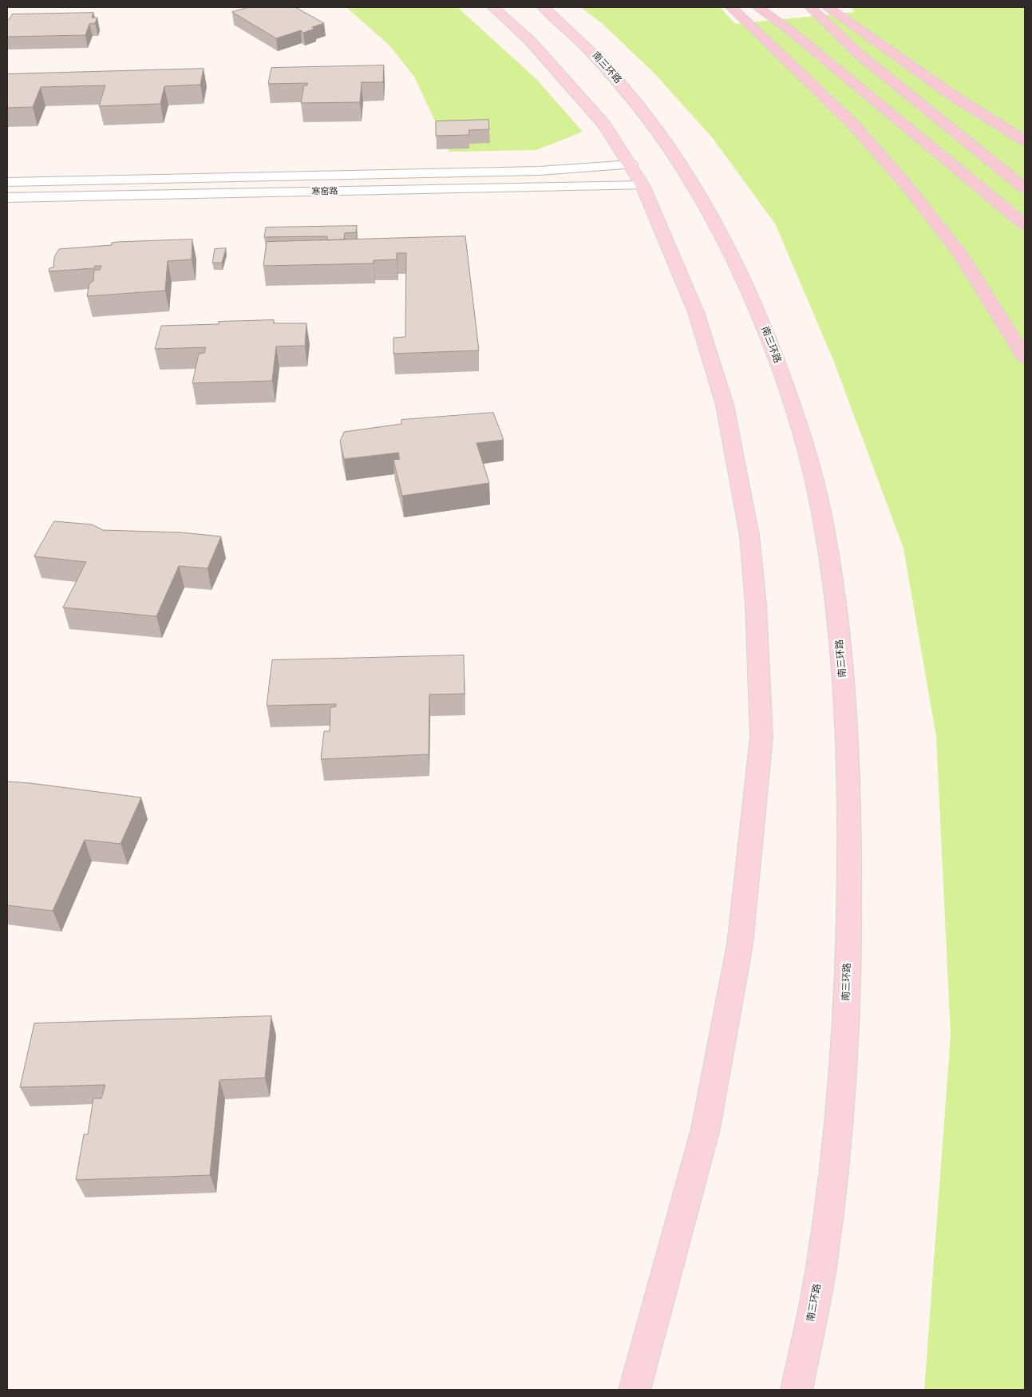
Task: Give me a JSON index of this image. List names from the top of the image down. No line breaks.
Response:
{"streets":{"highway":["南三环路"],"street":["寒窑路"]}}
